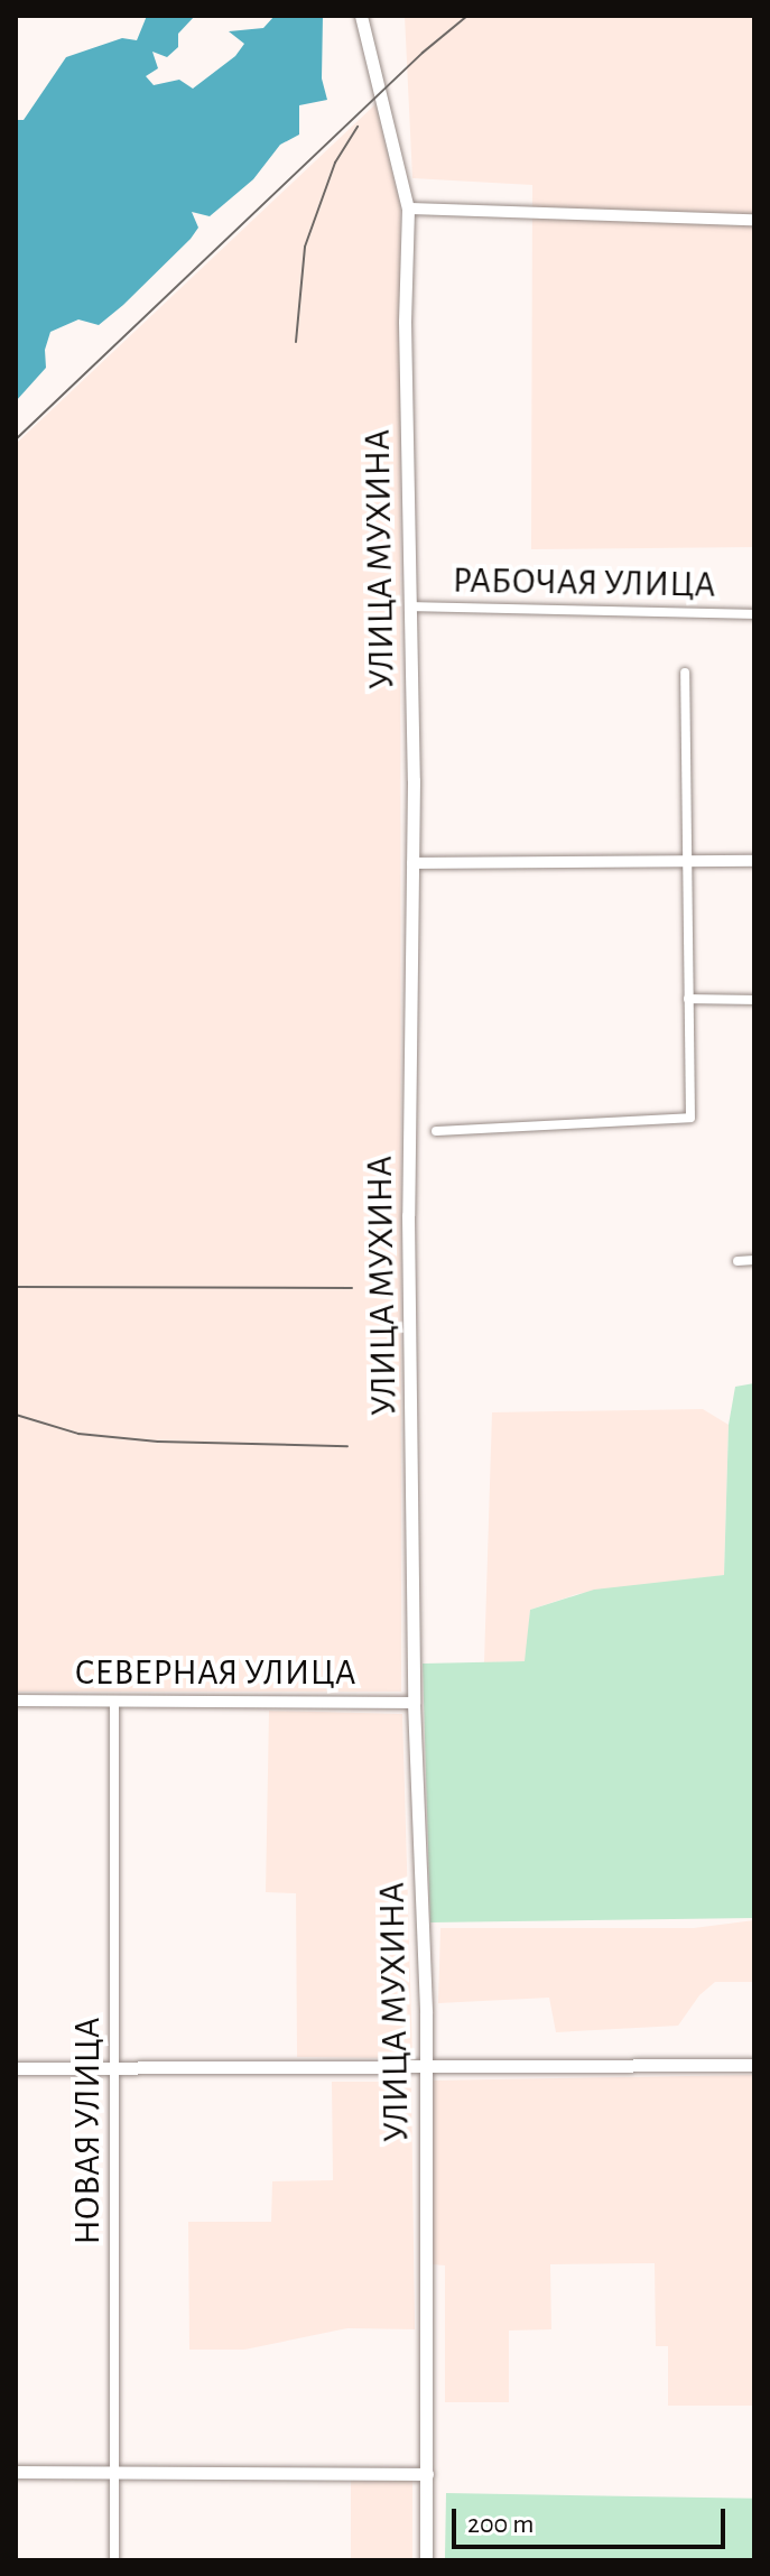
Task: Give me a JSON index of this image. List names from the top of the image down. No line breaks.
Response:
{"streets":{"main road":["УЛИЦА МУХИНА"],"street":["РАБОЧАЯ УЛИЦА","СЕВЕРНАЯ УЛИЦА","НОВАЯ УЛИЦА"]},"crossings":[["УЛИЦА МУХИНА","РАБОЧАЯ УЛИЦА"],["УЛИЦА МУХИНА","СЕВЕРНАЯ УЛИЦА"],["СЕВЕРНАЯ УЛИЦА","НОВАЯ УЛИЦА"]],"scale_bar":"200 m"}
